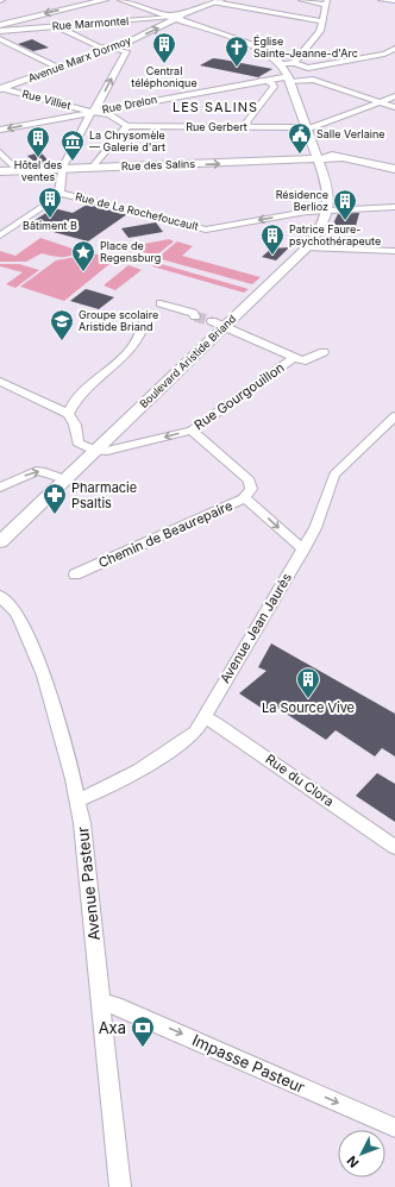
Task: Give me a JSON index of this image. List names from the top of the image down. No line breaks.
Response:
{"streets":{"main road":["Avenue Marx Dormoy","Rue Drelon","Rue des Salins","Boulevard Aristide Briand"],"street":["Rue Marmontel","Rue Villiet","Rue Gerbert","Rue de La Rochefoucault","Rue Gourgouillon","Chemin de Beaurepaire","Avenue Jean Jaurès","Rue du Clora","Avenue Pasteur","Impasse Pasteur"]},"crossings":[["Rue Marmontel","Avenue Marx Dormoy"],["Avenue Marx Dormoy","Rue Villiet"],["Rue Villiet","Rue Drelon"],["Rue Villiet","Rue Gerbert"],["Rue Drelon","Boulevard Aristide Briand"],["Rue Gerbert","Boulevard Aristide Briand"],["Rue des Salins","Boulevard Aristide Briand"],["Rue de La Rochefoucault","Boulevard Aristide Briand"],["Boulevard Aristide Briand","Rue Gourgouillon"],["Rue Gourgouillon","Chemin de Beaurepaire"],["Avenue Jean Jaurès","Rue du Clora"],["Avenue Jean Jaurès","Avenue Pasteur"],["Avenue Pasteur","Impasse Pasteur"]],"one_way":["Rue des Salins","Rue Gourgouillon","Impasse Pasteur"],"districts":["LES SALINS"],"places":{"building":["Central téléphonique","Hôtel des ventes","Bâtiment B","Résidence Berlioz","Patrice Faure- psychothérapeute","La Source Vive"],"church":["Église Sainte-Jeanne-d'Arc"],"public building":["Salle Verlaine"],"museum":["La Chrysomèle — Galerie d'art"],"place":["Place de Regensburg"],"school or university":["Groupe scolaire Aristide Briand"],"pharmacy":["Pharmacie Psaltis"],"bank":["Axa"]},"north":"bottom left"}
